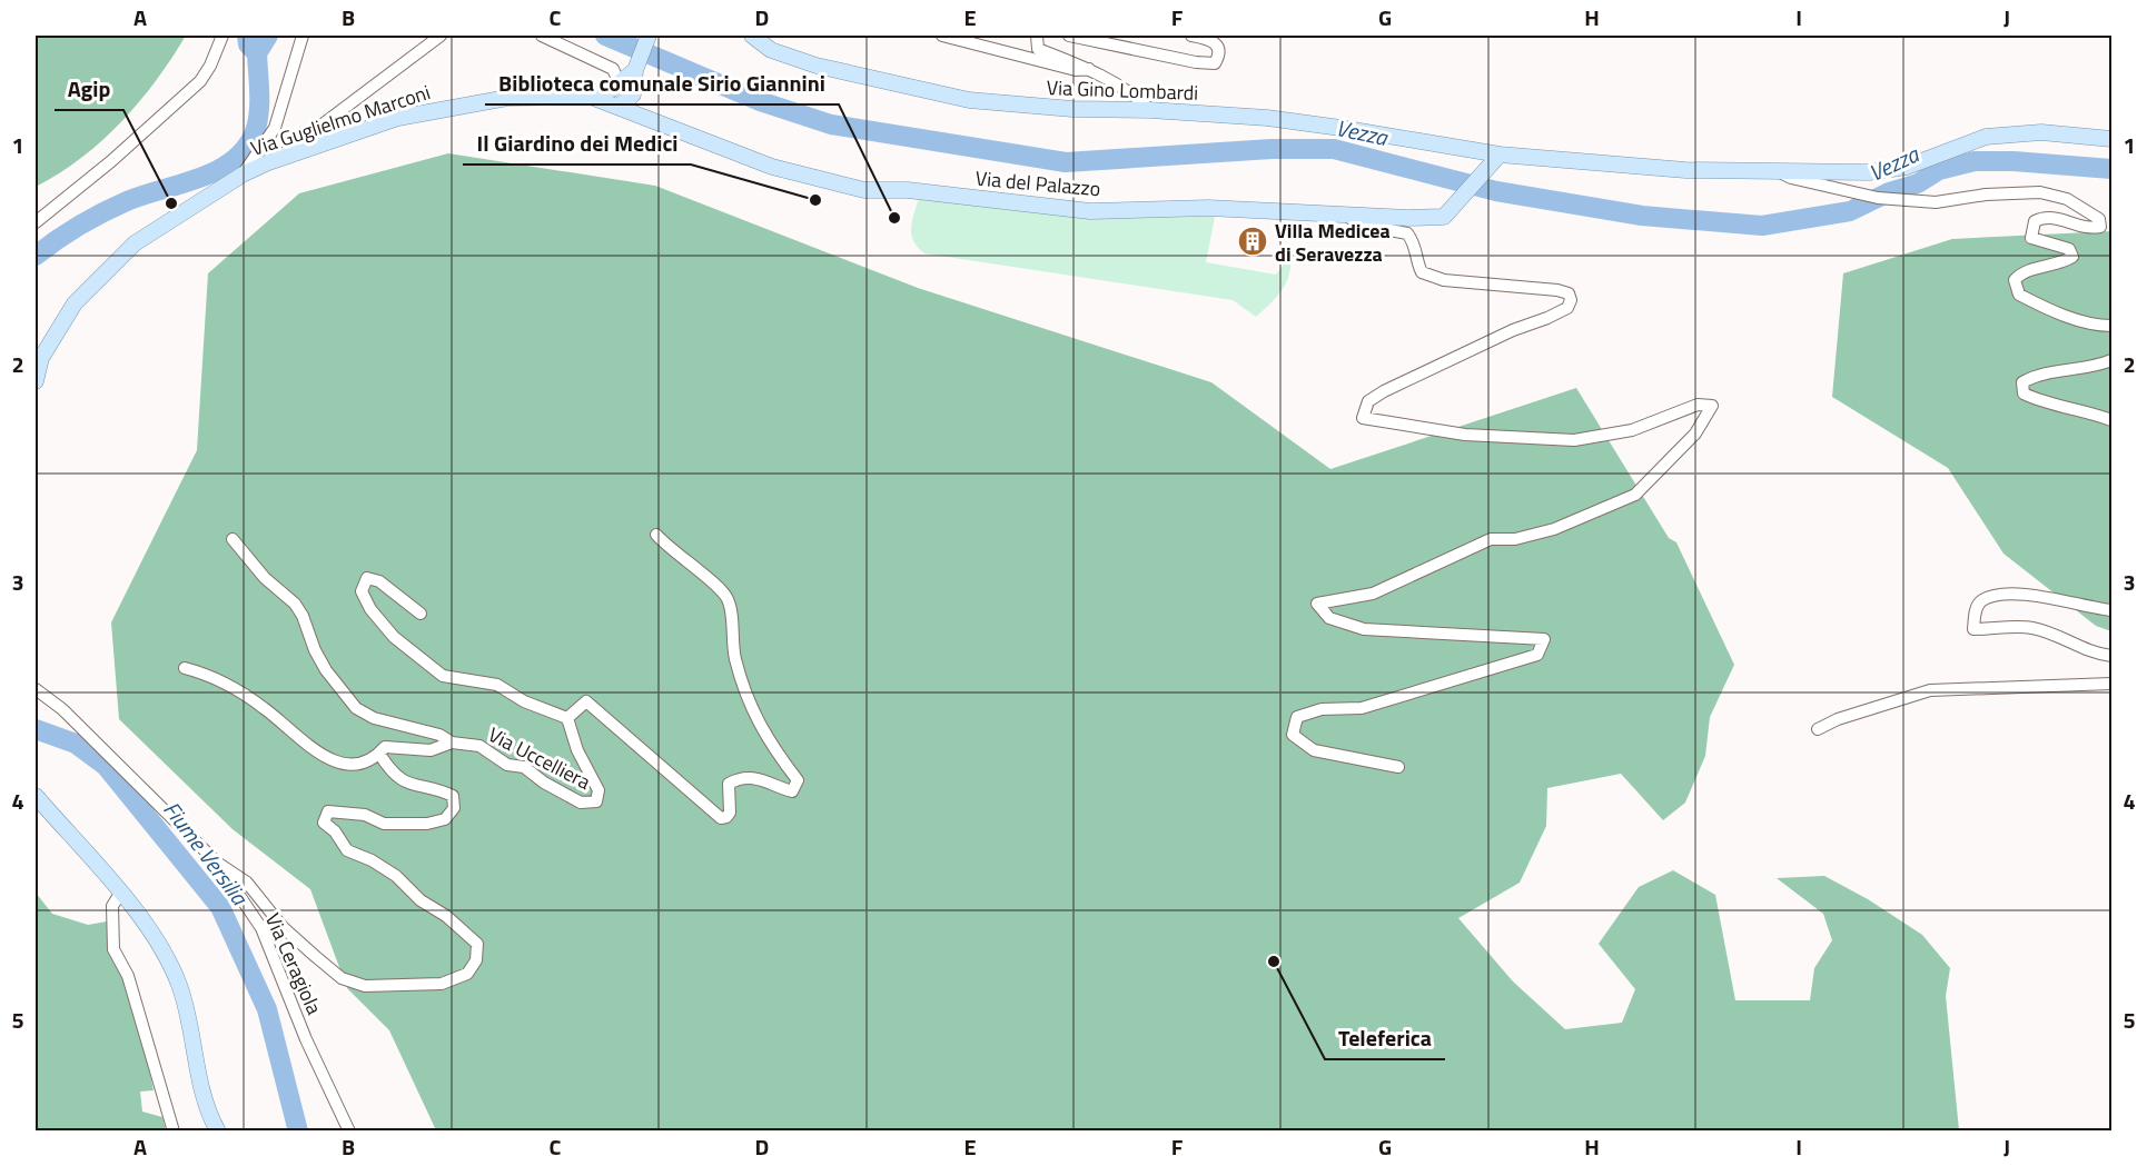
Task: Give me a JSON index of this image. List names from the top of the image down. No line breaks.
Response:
{"streets":{"main road":["Via Gino Lombardi","Via Guglielmo Marconi","Via del Palazzo"],"street":["Via Uccelliera","Via Ceragiola"]},"crossings":[["Via Gino Lombardi","Via del Palazzo"],["Via Guglielmo Marconi","Via del Palazzo"]],"water":["Vezza","Fiume Versilia"],"places":{"other":["Il Giardino dei Medici","Agip","Biblioteca comunale Sirio Giannini","Teleferica"],"building":["Villa Medicea di Seravezza"]},"grid":{"columns":["A","B","C","D","E","F","G","H","I","J"],"rows":["1","2","3","4","5"]}}
